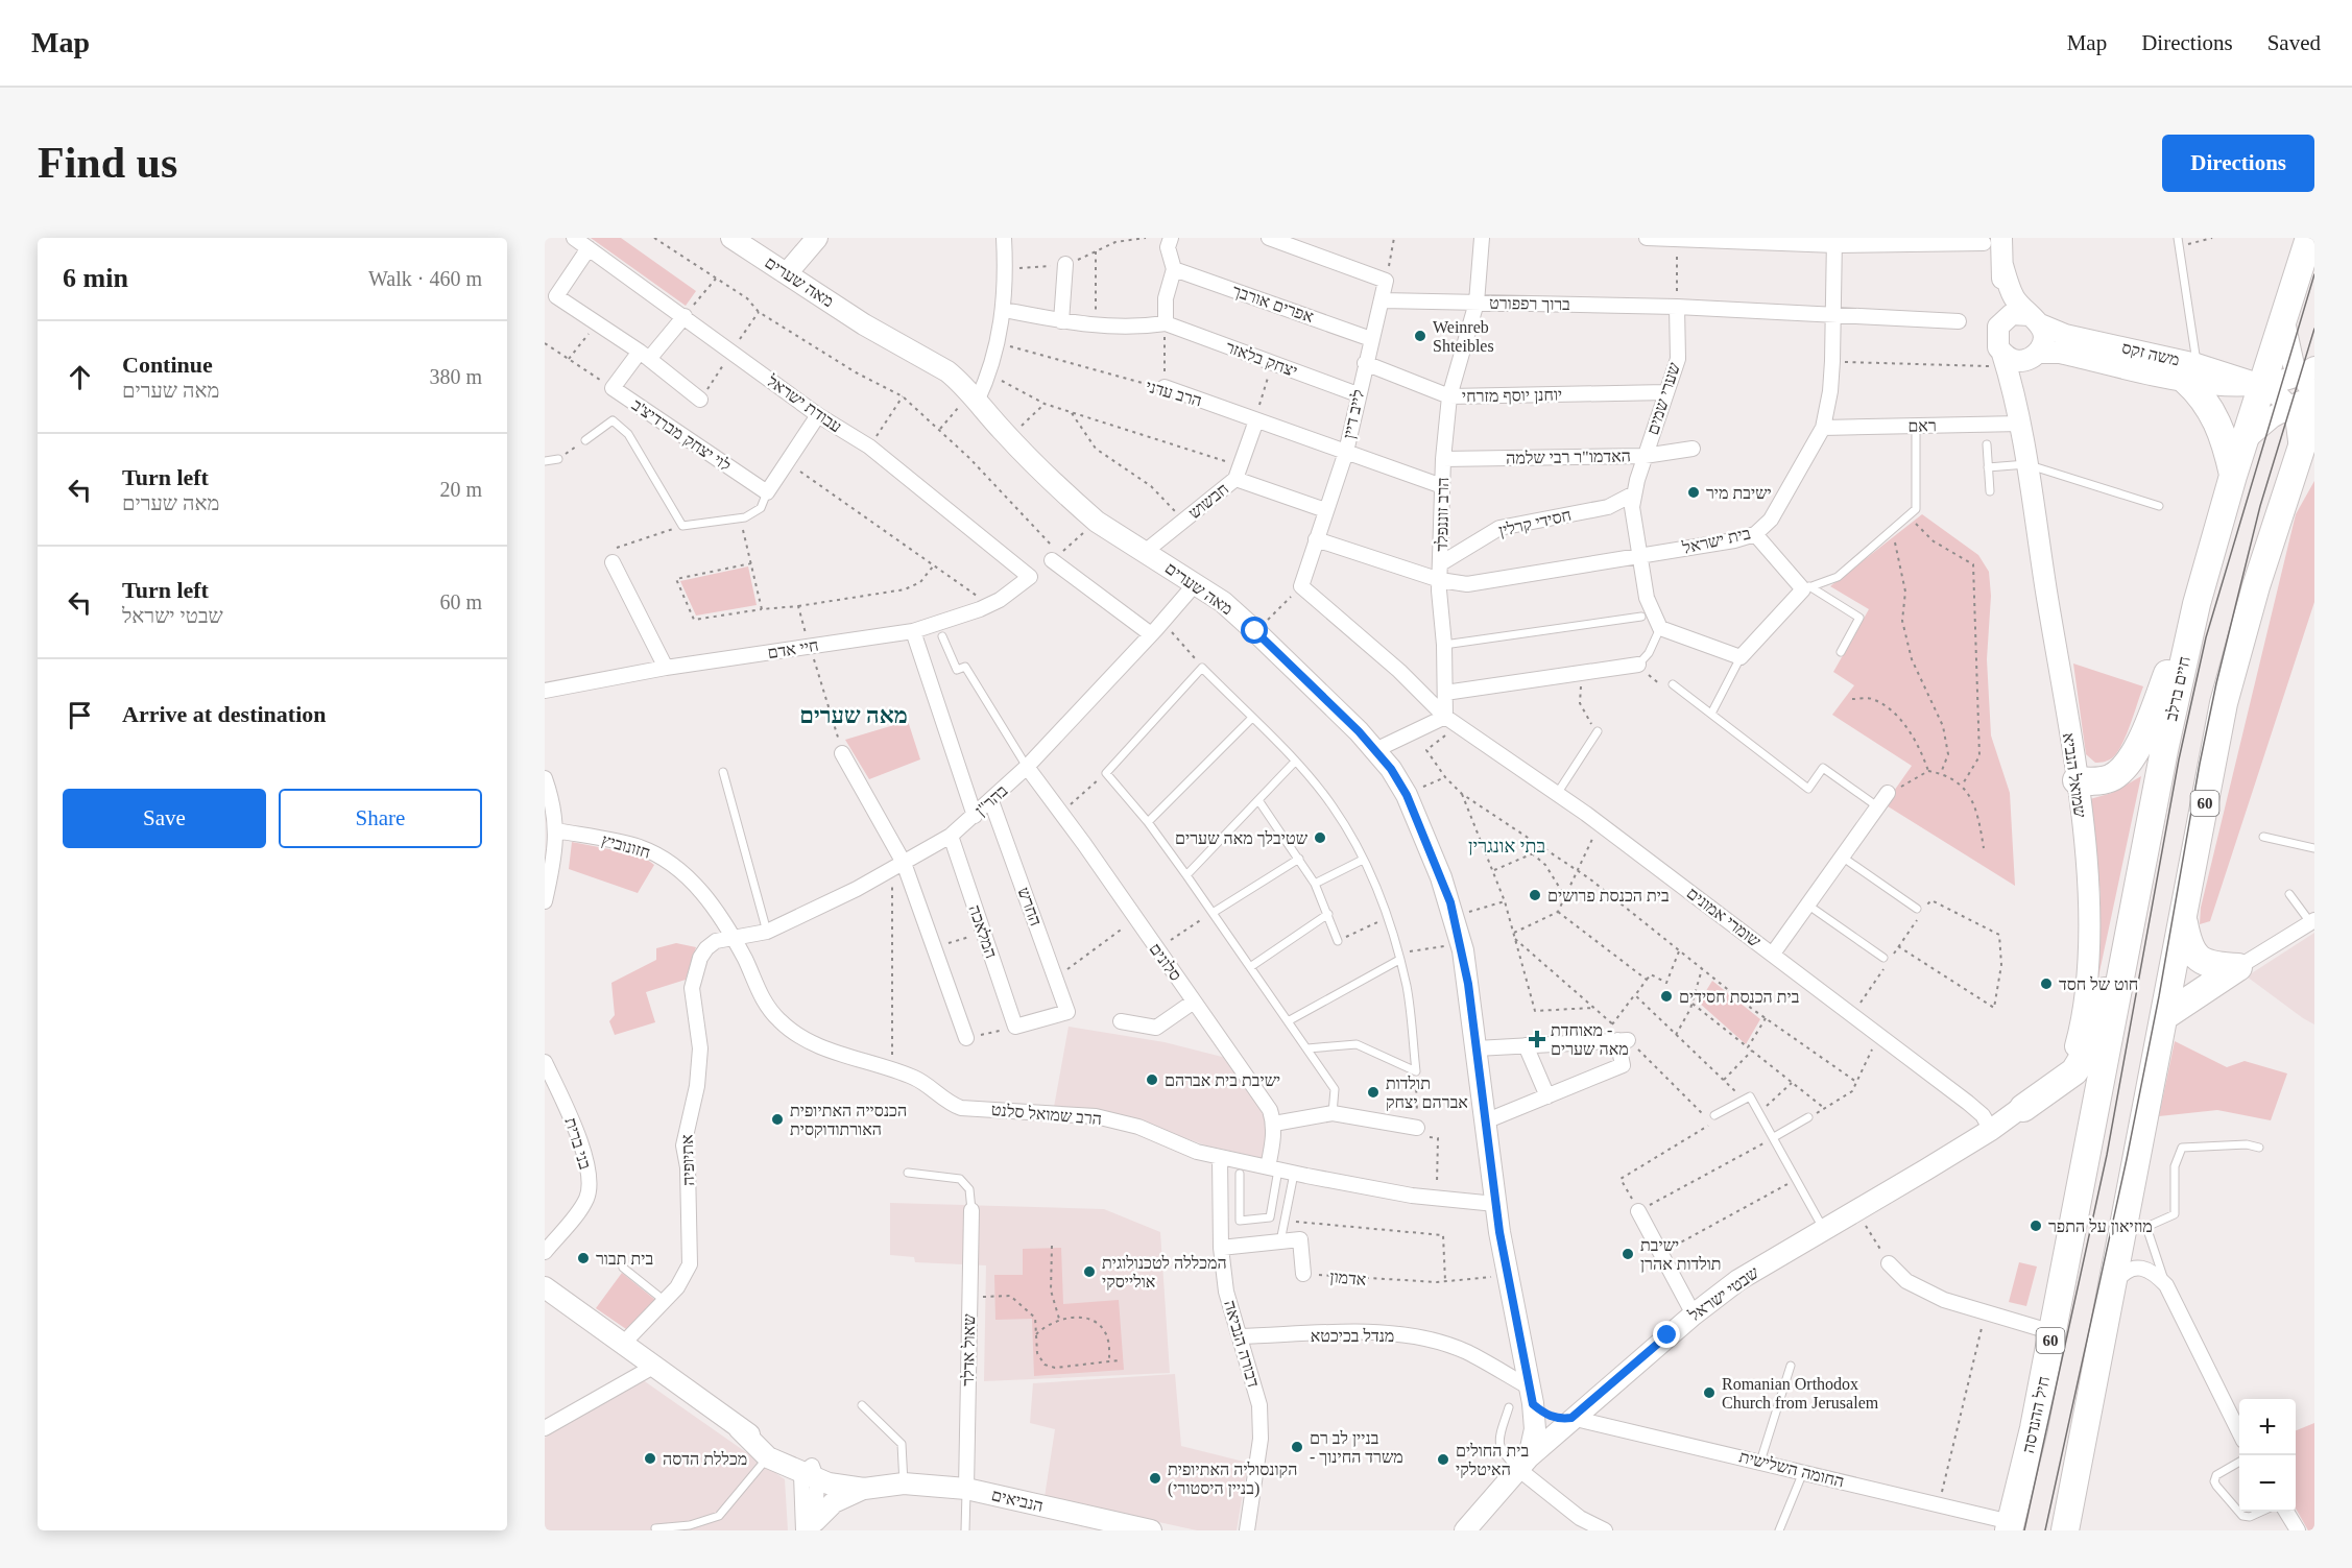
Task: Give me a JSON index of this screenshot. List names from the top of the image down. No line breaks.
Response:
{"streets":{"highway":["חיים ברלב","60","חיל ההנדסה"],"street":["מאה שערים","אפרים אורבך","ברוך רפפורט","משה זקס","יצחק בלאזר","הרב עדני","יוחנן יוסף מזרחי","שערי שמים","עבודת ישראל","לייב דיין","ראם","לוי יצחק מברדיצ'ב","האדמו\"ר רבי שלמה","חבשוש","הרב זוננפלד","חסידי קרלין","בית ישראל","חיי אדם","שמואל הנביא","בהר\"ן","חזונוביץ","החרש","שומרי אמונים","המלאכה","סלונים","הרב שמואל סלנט","בני ברית","אתיופיה","שבטי ישראל","מנדל בכיכטא","דבורה הנביאה","שאול אדלר","החומה השלישית","הנביאים"],"path":["אדמון"]},"crossings":[["מאה שערים","חבשוש"],["מאה שערים","בהר\"ן"],["מאה שערים","הרב שמואל סלנט"],["מאה שערים","אדמון"],["מאה שערים","שבטי ישראל"],["מאה שערים","מנדל בכיכטא"],["אפרים אורבך","לייב דיין"],["ברוך רפפורט","שערי שמים"],["ברוך רפפורט","לייב דיין"],["ברוך רפפורט","הרב זוננפלד"],["ברוך רפפורט","בית ישראל"],["משה זקס","חיים ברלב"],["משה זקס","שמואל הנביא"],["יצחק בלאזר","לייב דיין"],["הרב עדני","לייב דיין"],["הרב עדני","חבשוש"],["הרב עדני","הרב זוננפלד"],["יוחנן יוסף מזרחי","שערי שמים"],["יוחנן יוסף מזרחי","לייב דיין"],["יוחנן יוסף מזרחי","הרב זוננפלד"],["שערי שמים","האדמו\"ר רבי שלמה"],["שערי שמים","חסידי קרלין"],["שערי שמים","בית ישראל"],["עבודת ישראל","לוי יצחק מברדיצ'ב"],["עבודת ישראל","חיי אדם"],["לייב דיין","שומרי אמונים"],["ראם","בית ישראל"],["ראם","שמואל הנביא"],["האדמו\"ר רבי שלמה","הרב זוננפלד"],["הרב זוננפלד","חסידי קרלין"],["הרב זוננפלד","בית ישראל"],["הרב זוננפלד","שומרי אמונים"],["חיים ברלב","חיל ההנדסה"],["שמואל הנביא","שבטי ישראל"],["בהר\"ן","חזונוביץ"],["בהר\"ן","החרש"],["בהר\"ן","המלאכה"],["בהר\"ן","סלונים"],["בהר\"ן","הרב שמואל סלנט"],["בהר\"ן","אתיופיה"],["חזונוביץ","הרב שמואל סלנט"],["חזונוביץ","אתיופיה"],["החרש","המלאכה"],["שומרי אמונים","שבטי ישראל"],["הרב שמואל סלנט","אתיופיה"],["הרב שמואל סלנט","דבורה הנביאה"],["אתיופיה","הנביאים"],["שבטי ישראל","החומה השלישית"],["מנדל בכיכטא","דבורה הנביאה"],["שאול אדלר","הנביאים"],["חיל ההנדסה","החומה השלישית"]],"districts":["מאה שערים","בתי אונגרין"],"places":{"other":["Weinreb Shteibles","ישיבת מיר","שטיבלך מאה שערים","בית הכנסת פרושים","חוט של חסד","בית הכנסת חסידים","ישיבת בית אברהם","תולדות אברהם יצחק","הכנסייה האתיופית האורתודוקסית","מוזיאון על התפר","ישיבת תולדות אהרן","בית תבור","המכללה לטכנולוגית אולייסקי","Romanian Orthodox Church from Jerusalem","בניין לב רם - משרד החינוך","מכללת הדסה","בית החולים האיטלקי","הקונסוליה האתיופית (בניין היסטורי)"],"health":["מאוחדת - מאה שערים"]},"page":{"header":"Map","nav":["Map","Directions","Saved"],"buttons":["Directions",["Save","Share"]],"title":"Find us","heading":["6 min","Walk · 460 m"],"list":[["Continue","מאה שערים","380 m"],["Turn left","מאה שערים","20 m"],["Turn left","שבטי ישראל","60 m"],"Arrive at destination"],"map_buttons":["+","−"]}}
